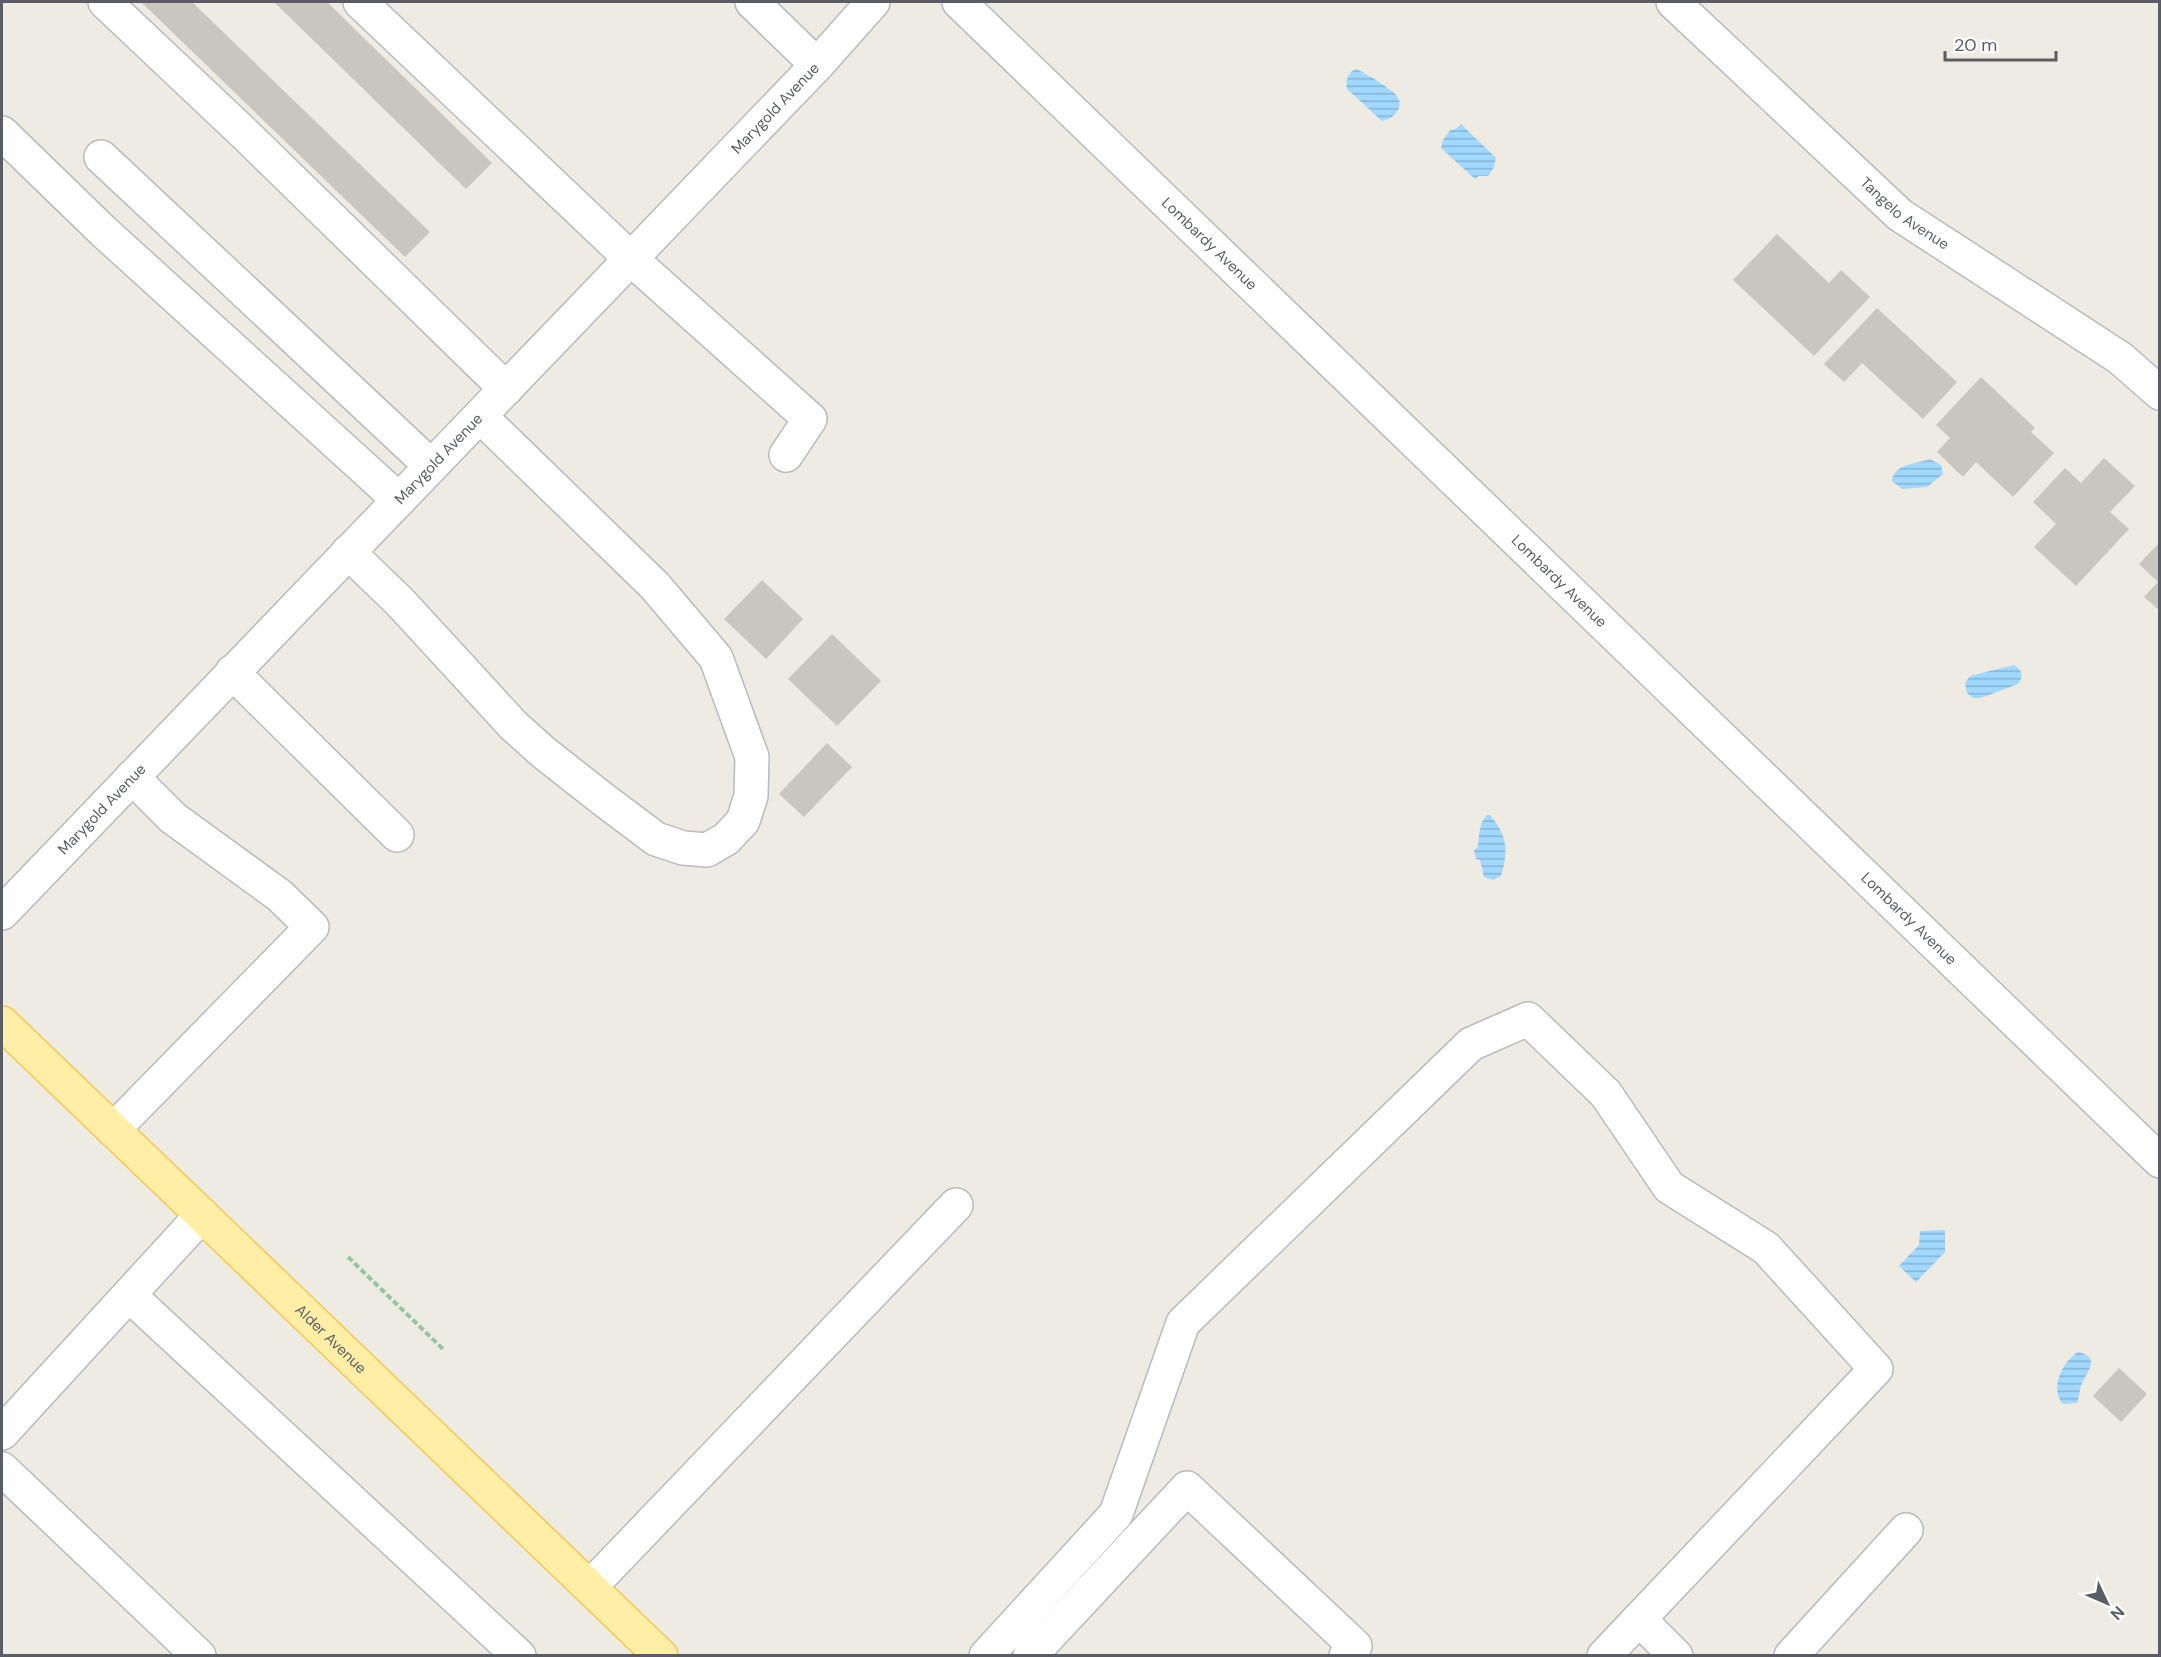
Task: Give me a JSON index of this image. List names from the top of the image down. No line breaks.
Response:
{"streets":{"main road":["Alder Avenue"],"street":["Marygold Avenue","Tangelo Avenue","Lombardy Avenue"]},"scale_bar":"20 m","north":"bottom right"}
